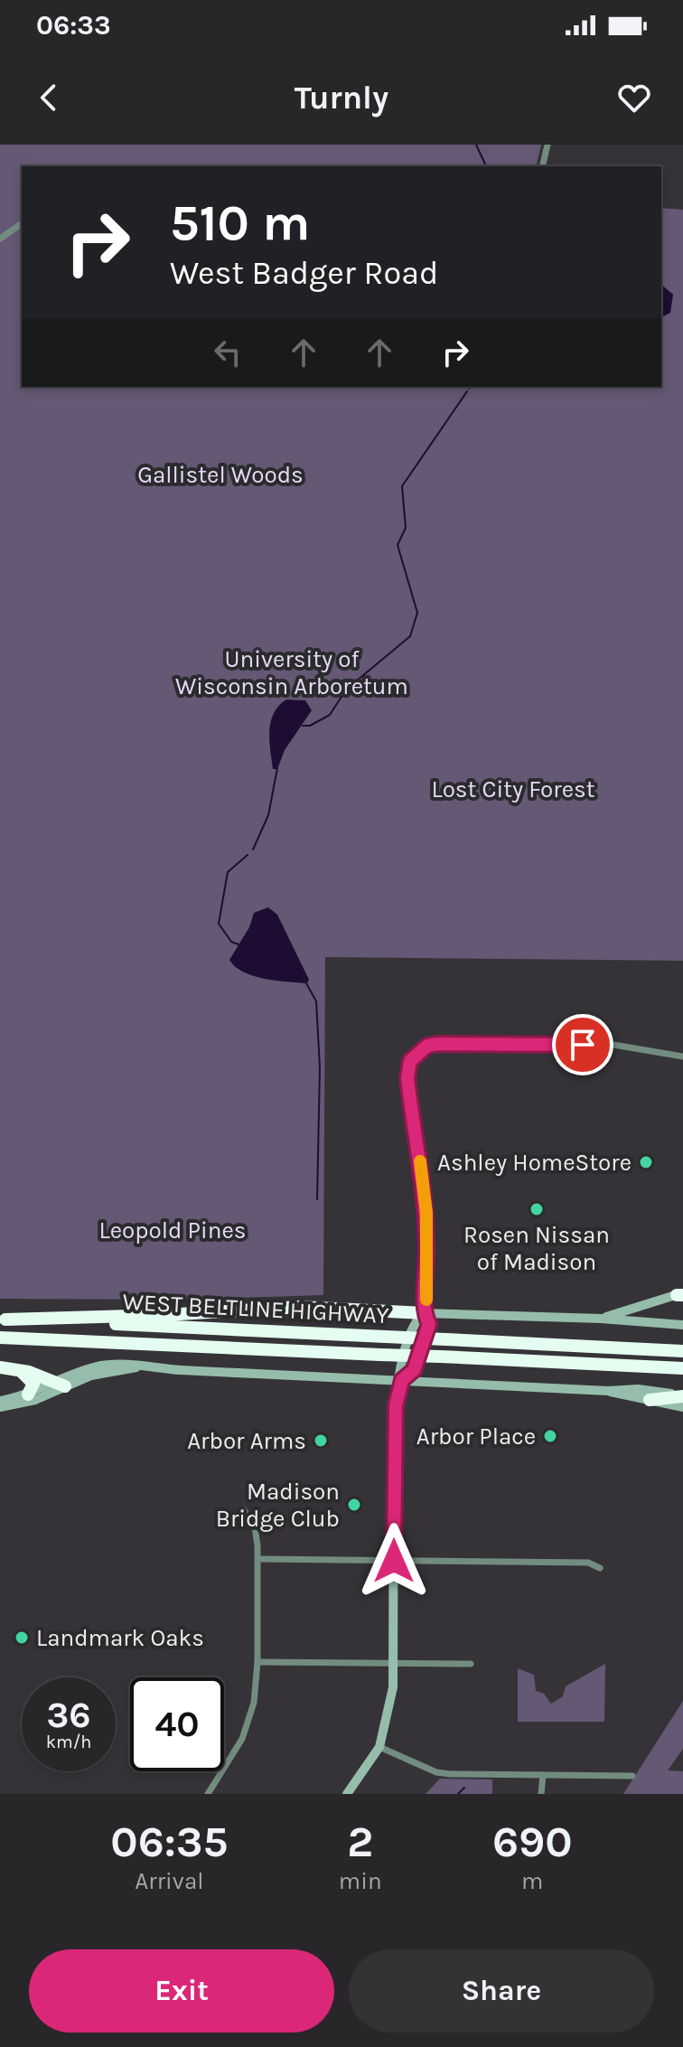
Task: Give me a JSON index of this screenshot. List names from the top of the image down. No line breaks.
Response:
{"streets":{"highway":["WEST BELTLINE HIGHWAY"]},"parks":["Gallistel Woods","University of Wisconsin Arboretum","Lost City Forest","Leopold Pines"],"places":["Ashley HomeStore","Rosen Nissan of Madison","Arbor Place","Arbor Arms","Madison Bridge Club","Landmark Oaks"],"page":{"status":"06:33","header":"Turnly","turn":["510 m","West Badger Road"],"speed":"36 km/h","limit":"40","eta":["06:35","Arrival","2","min","690","m"],"buttons":["Exit","Share"]}}
